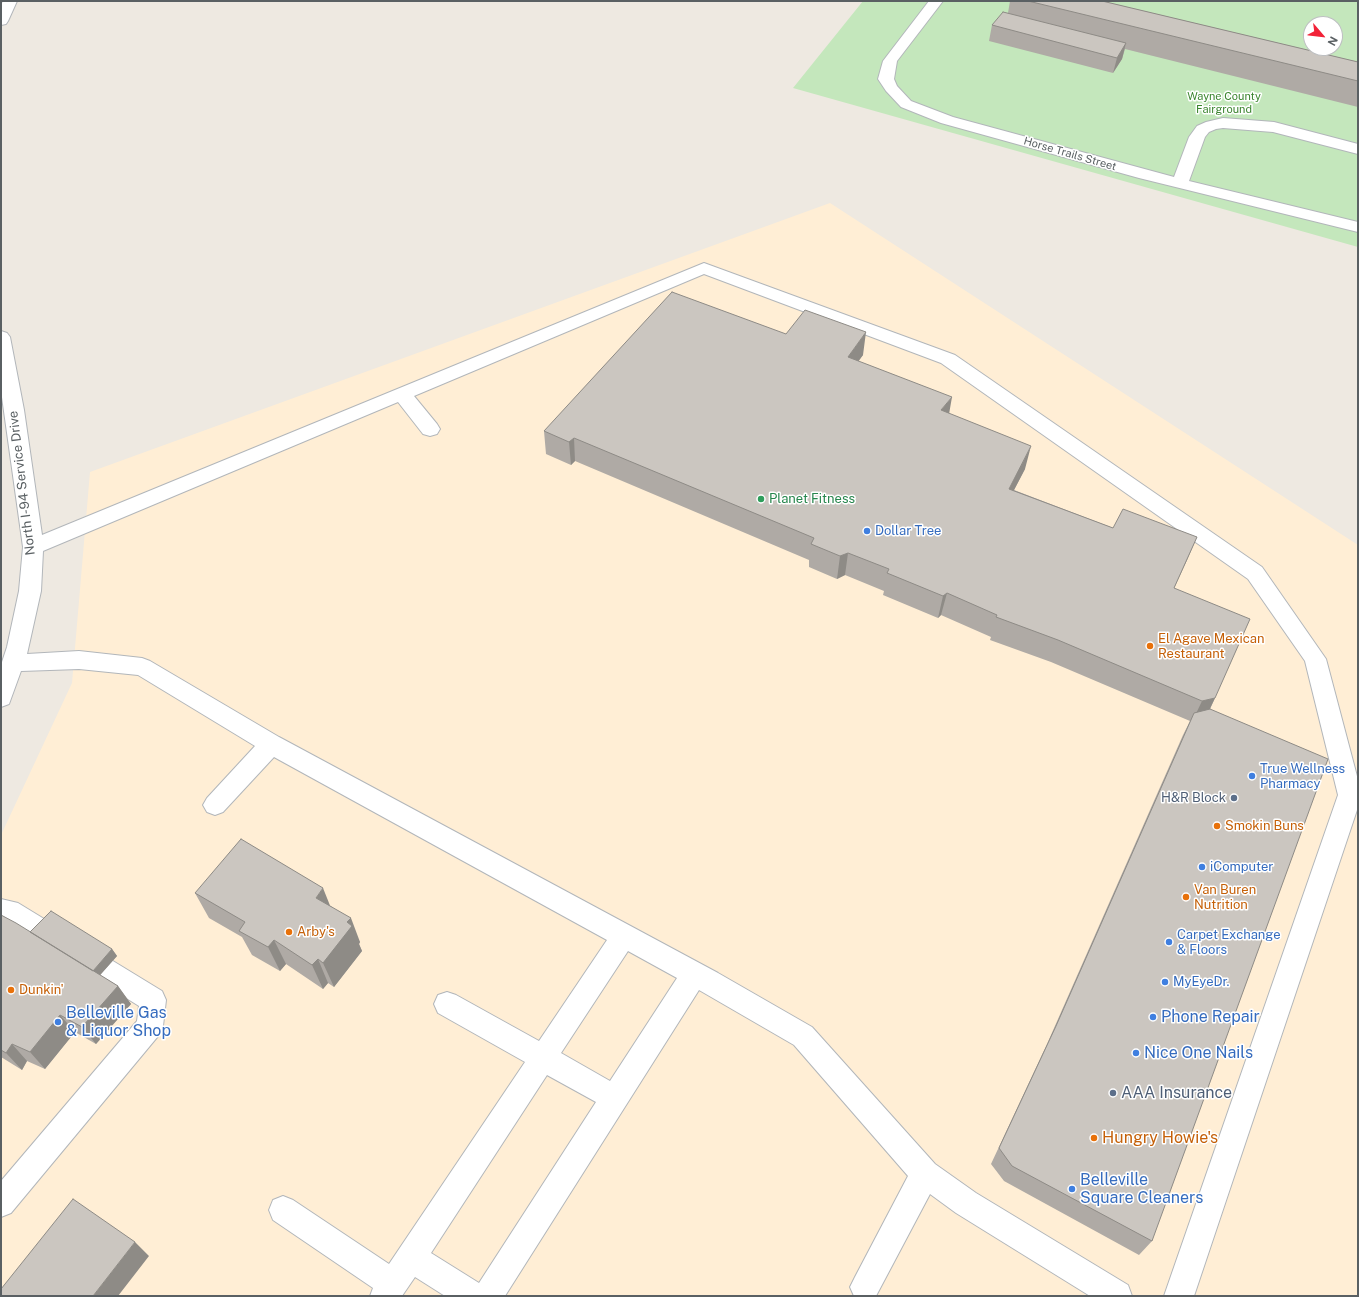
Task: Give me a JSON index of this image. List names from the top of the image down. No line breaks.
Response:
{"streets":{"street":["Horse Trails Street","North I-94 Service Drive"]},"parks":["Wayne County Fairground"],"places":["Planet Fitness","Dollar Tree","El Agave Mexican Restaurant","True Wellness Pharmacy","H&R Block","Smokin Buns","iComputer","Van Buren Nutrition","Arby's","Carpet Exchange & Floors","MyEyeDr.","Dunkin'","Phone Repair","Belleville Gas & Liquor Shop","Nice One Nails","AAA Insurance","Hungry Howie's","Belleville Square Cleaners"],"north":"bottom right"}
